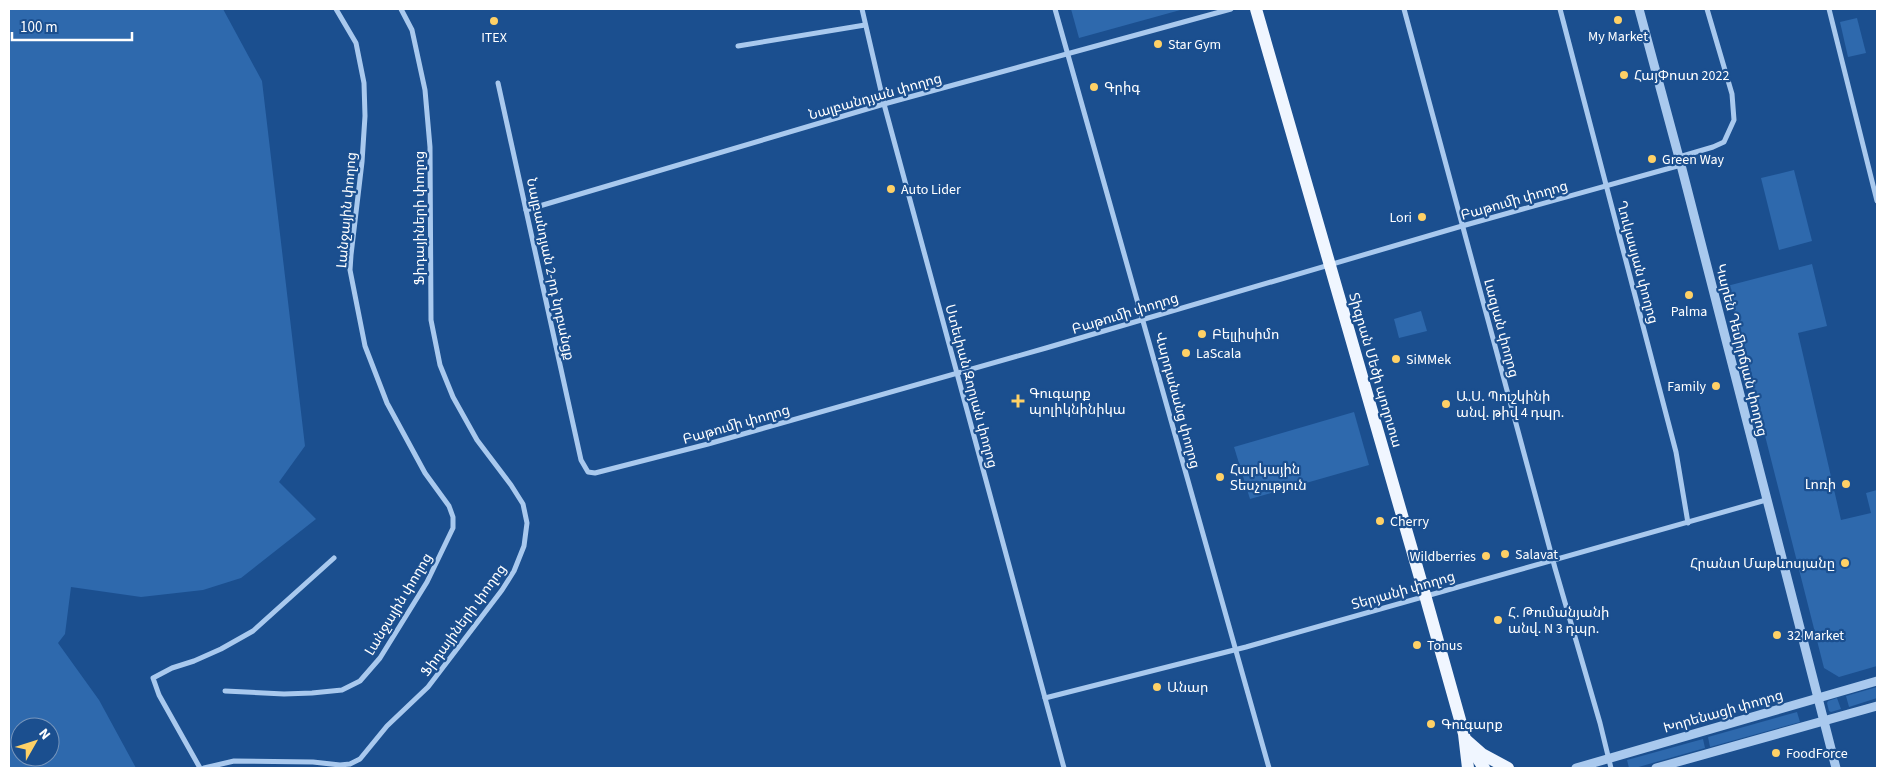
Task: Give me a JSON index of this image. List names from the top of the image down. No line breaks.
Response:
{"streets":{"main road":["Տիգրան Մեծի պողոտա"],"street":["Նալբանդյան փողոց","Բաթումի փողոց","Լանջային փողոց","Ֆիդայիների փողոց","Ղուկասյան փողոց","Նալբանդյան 2-րդ նրբանցք","Լազյան փողոց","Կարեն Դեմիրճյան փողոց","Ստեփան Զորյան փողոց","Վարդանանց փողոց","Տերյանի փողոց","Խորենացի փողոց"]},"crossings":[["Նալբանդյան փողոց","Նալբանդյան 2-րդ նրբանցք"],["Նալբանդյան փողոց","Ստեփան Զորյան փողոց"],["Նալբանդյան փողոց","Վարդանանց փողոց"],["Բաթումի փողոց","Ղուկասյան փողոց"],["Բաթումի փողոց","Նալբանդյան 2-րդ նրբանցք"],["Բաթումի փողոց","Լազյան փողոց"],["Բաթումի փողոց","Կարեն Դեմիրճյան փողոց"],["Բաթումի փողոց","Տիգրան Մեծի պողոտա"],["Բաթումի փողոց","Ստեփան Զորյան փողոց"],["Բաթումի փողոց","Վարդանանց փողոց"],["Ղուկասյան փողոց","Տերյանի փողոց"],["Լազյան փողոց","Տերյանի փողոց"],["Լազյան փողոց","Խորենացի փողոց"],["Կարեն Դեմիրճյան փողոց","Տերյանի փողոց"],["Կարեն Դեմիրճյան փողոց","Խորենացի փողոց"],["Տիգրան Մեծի պողոտա","Տերյանի փողոց"],["Ստեփան Զորյան փողոց","Տերյանի փողոց"],["Վարդանանց փողոց","Տերյանի փողոց"]],"places":{"other":["My Market","ITEX","Star Gym","ՀայՓոստ 2022","Գրիգ","Green Way","Auto Lider","Lori","Palma","Բելլիսիմո","LaScala","SiMMek","Family","Ա.Ս. Պուշկինի անվ. թիվ 4 դպր.","Հարկային Տեսչություն","Լոռի","Cherry","Salavat","Wildberries","Հրանտ Մաթևոսյանը","Հ. Թումանյանի անվ. N 3 դպր.","32 Market","Tonus","Անար","Գուգարք","FoodForce"],"health":["Գուգարք պոլիկնինիկա"]},"scale_bar":"100 m","north":"top right"}
